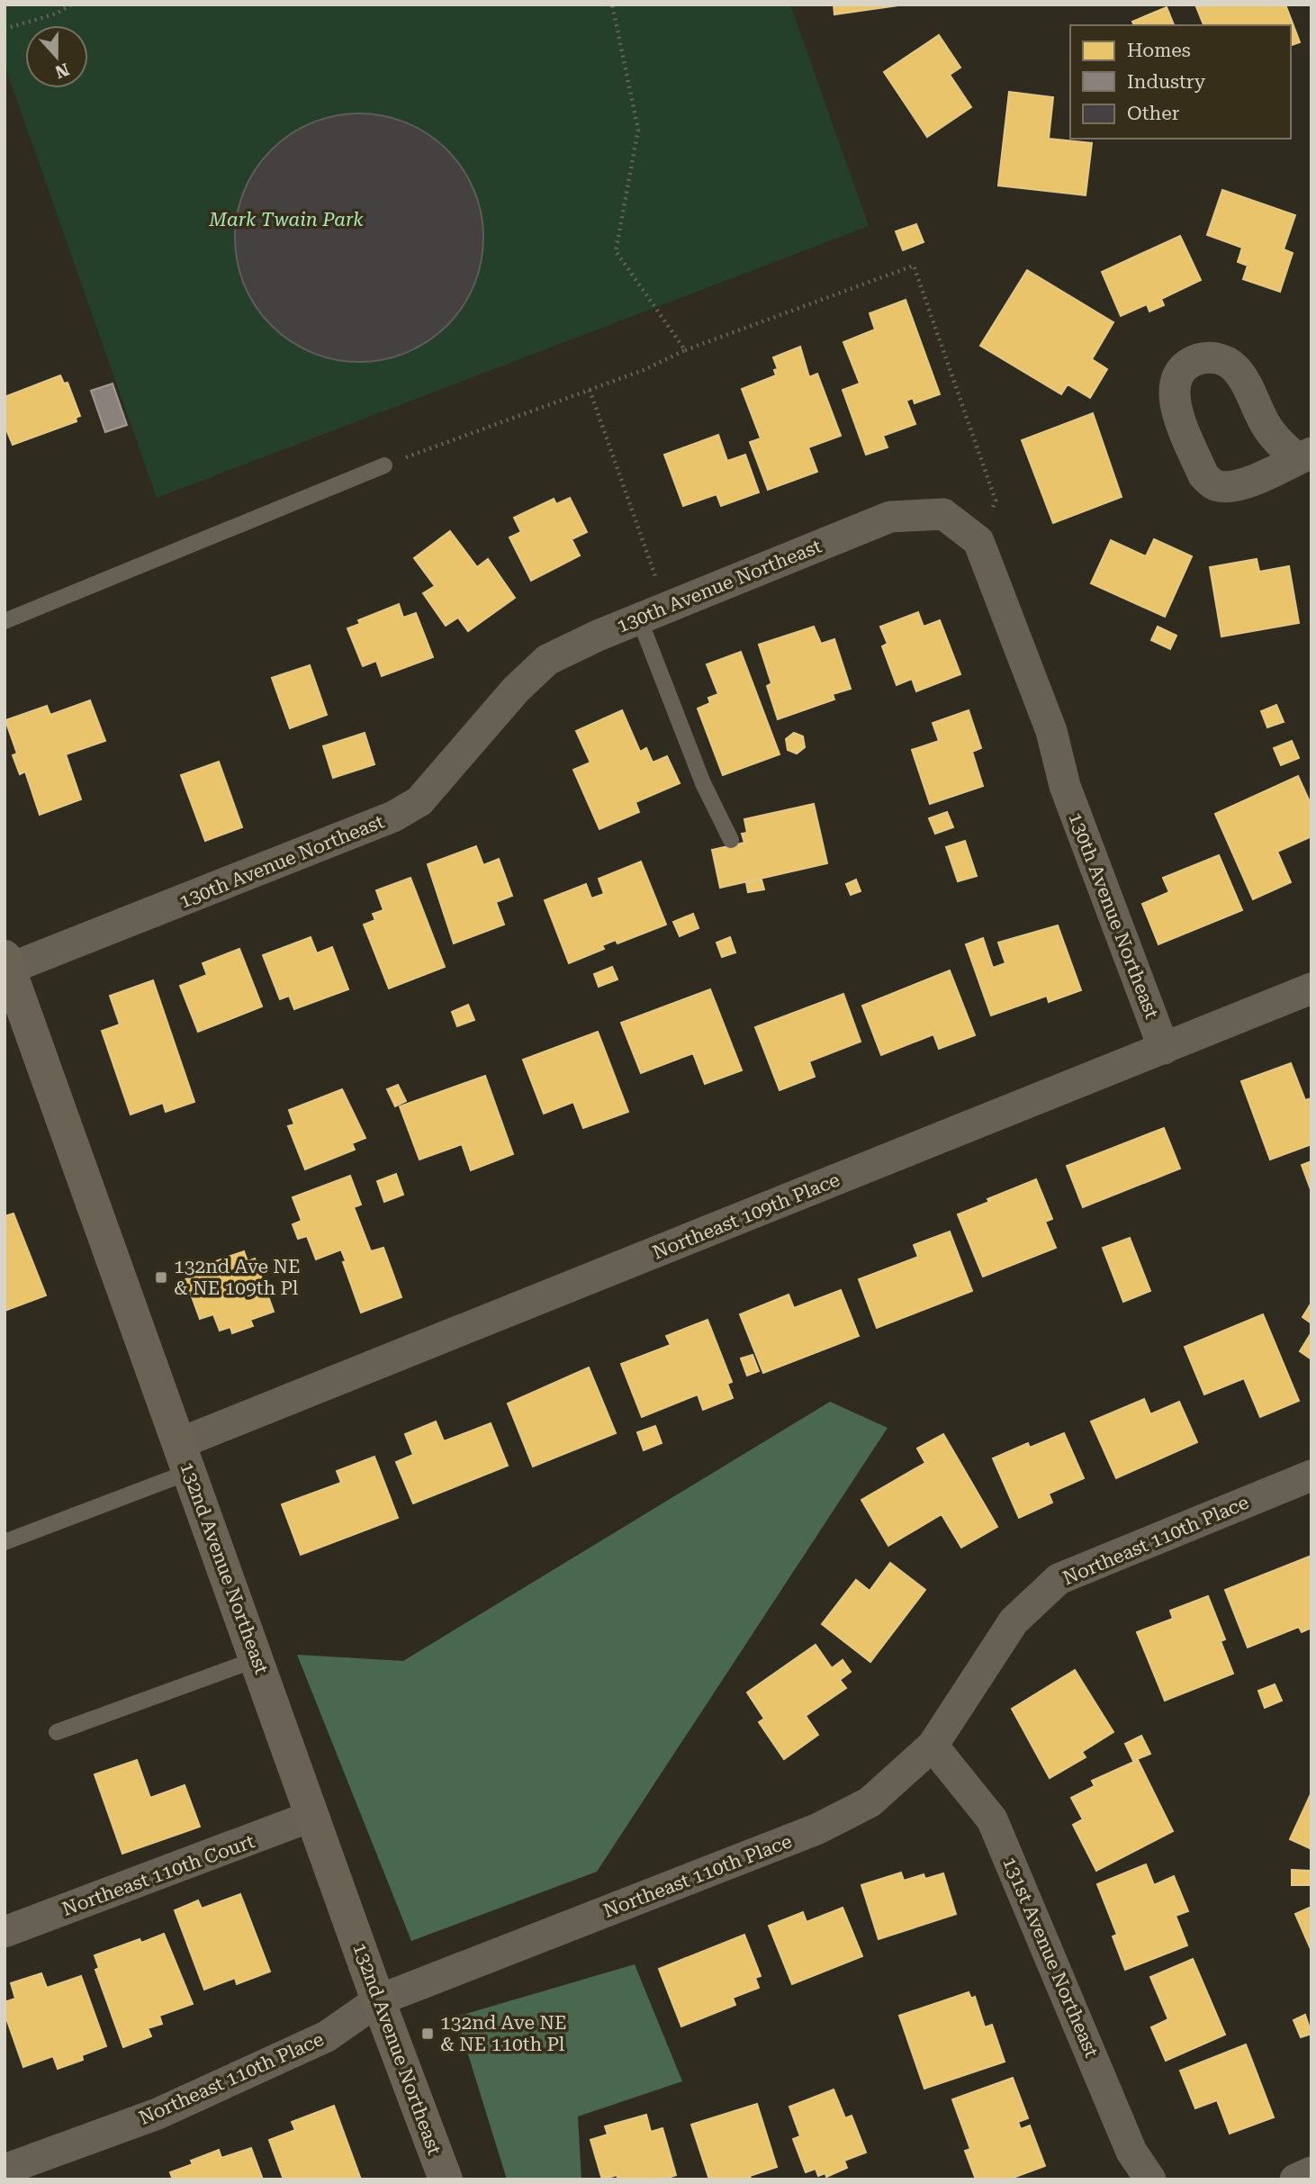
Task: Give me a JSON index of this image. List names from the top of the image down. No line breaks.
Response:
{"streets":{"street":["130th Avenue Northeast","Northeast 109th Place","Northeast 110th Place","132nd Avenue Northeast","Northeast 110th Court","131st Avenue Northeast"]},"crossings":[["130th Avenue Northeast","Northeast 109th Place"],["130th Avenue Northeast","132nd Avenue Northeast"],["Northeast 109th Place","132nd Avenue Northeast"],["Northeast 110th Place","132nd Avenue Northeast"],["Northeast 110th Place","131st Avenue Northeast"],["132nd Avenue Northeast","Northeast 110th Court"]],"parks":["Mark Twain Park"],"places":{"transit":["132nd Ave NE & NE 109th Pl","132nd Ave NE & NE 110th Pl"]},"legend":["Homes","Industry","Other"],"north":"bottom"}
